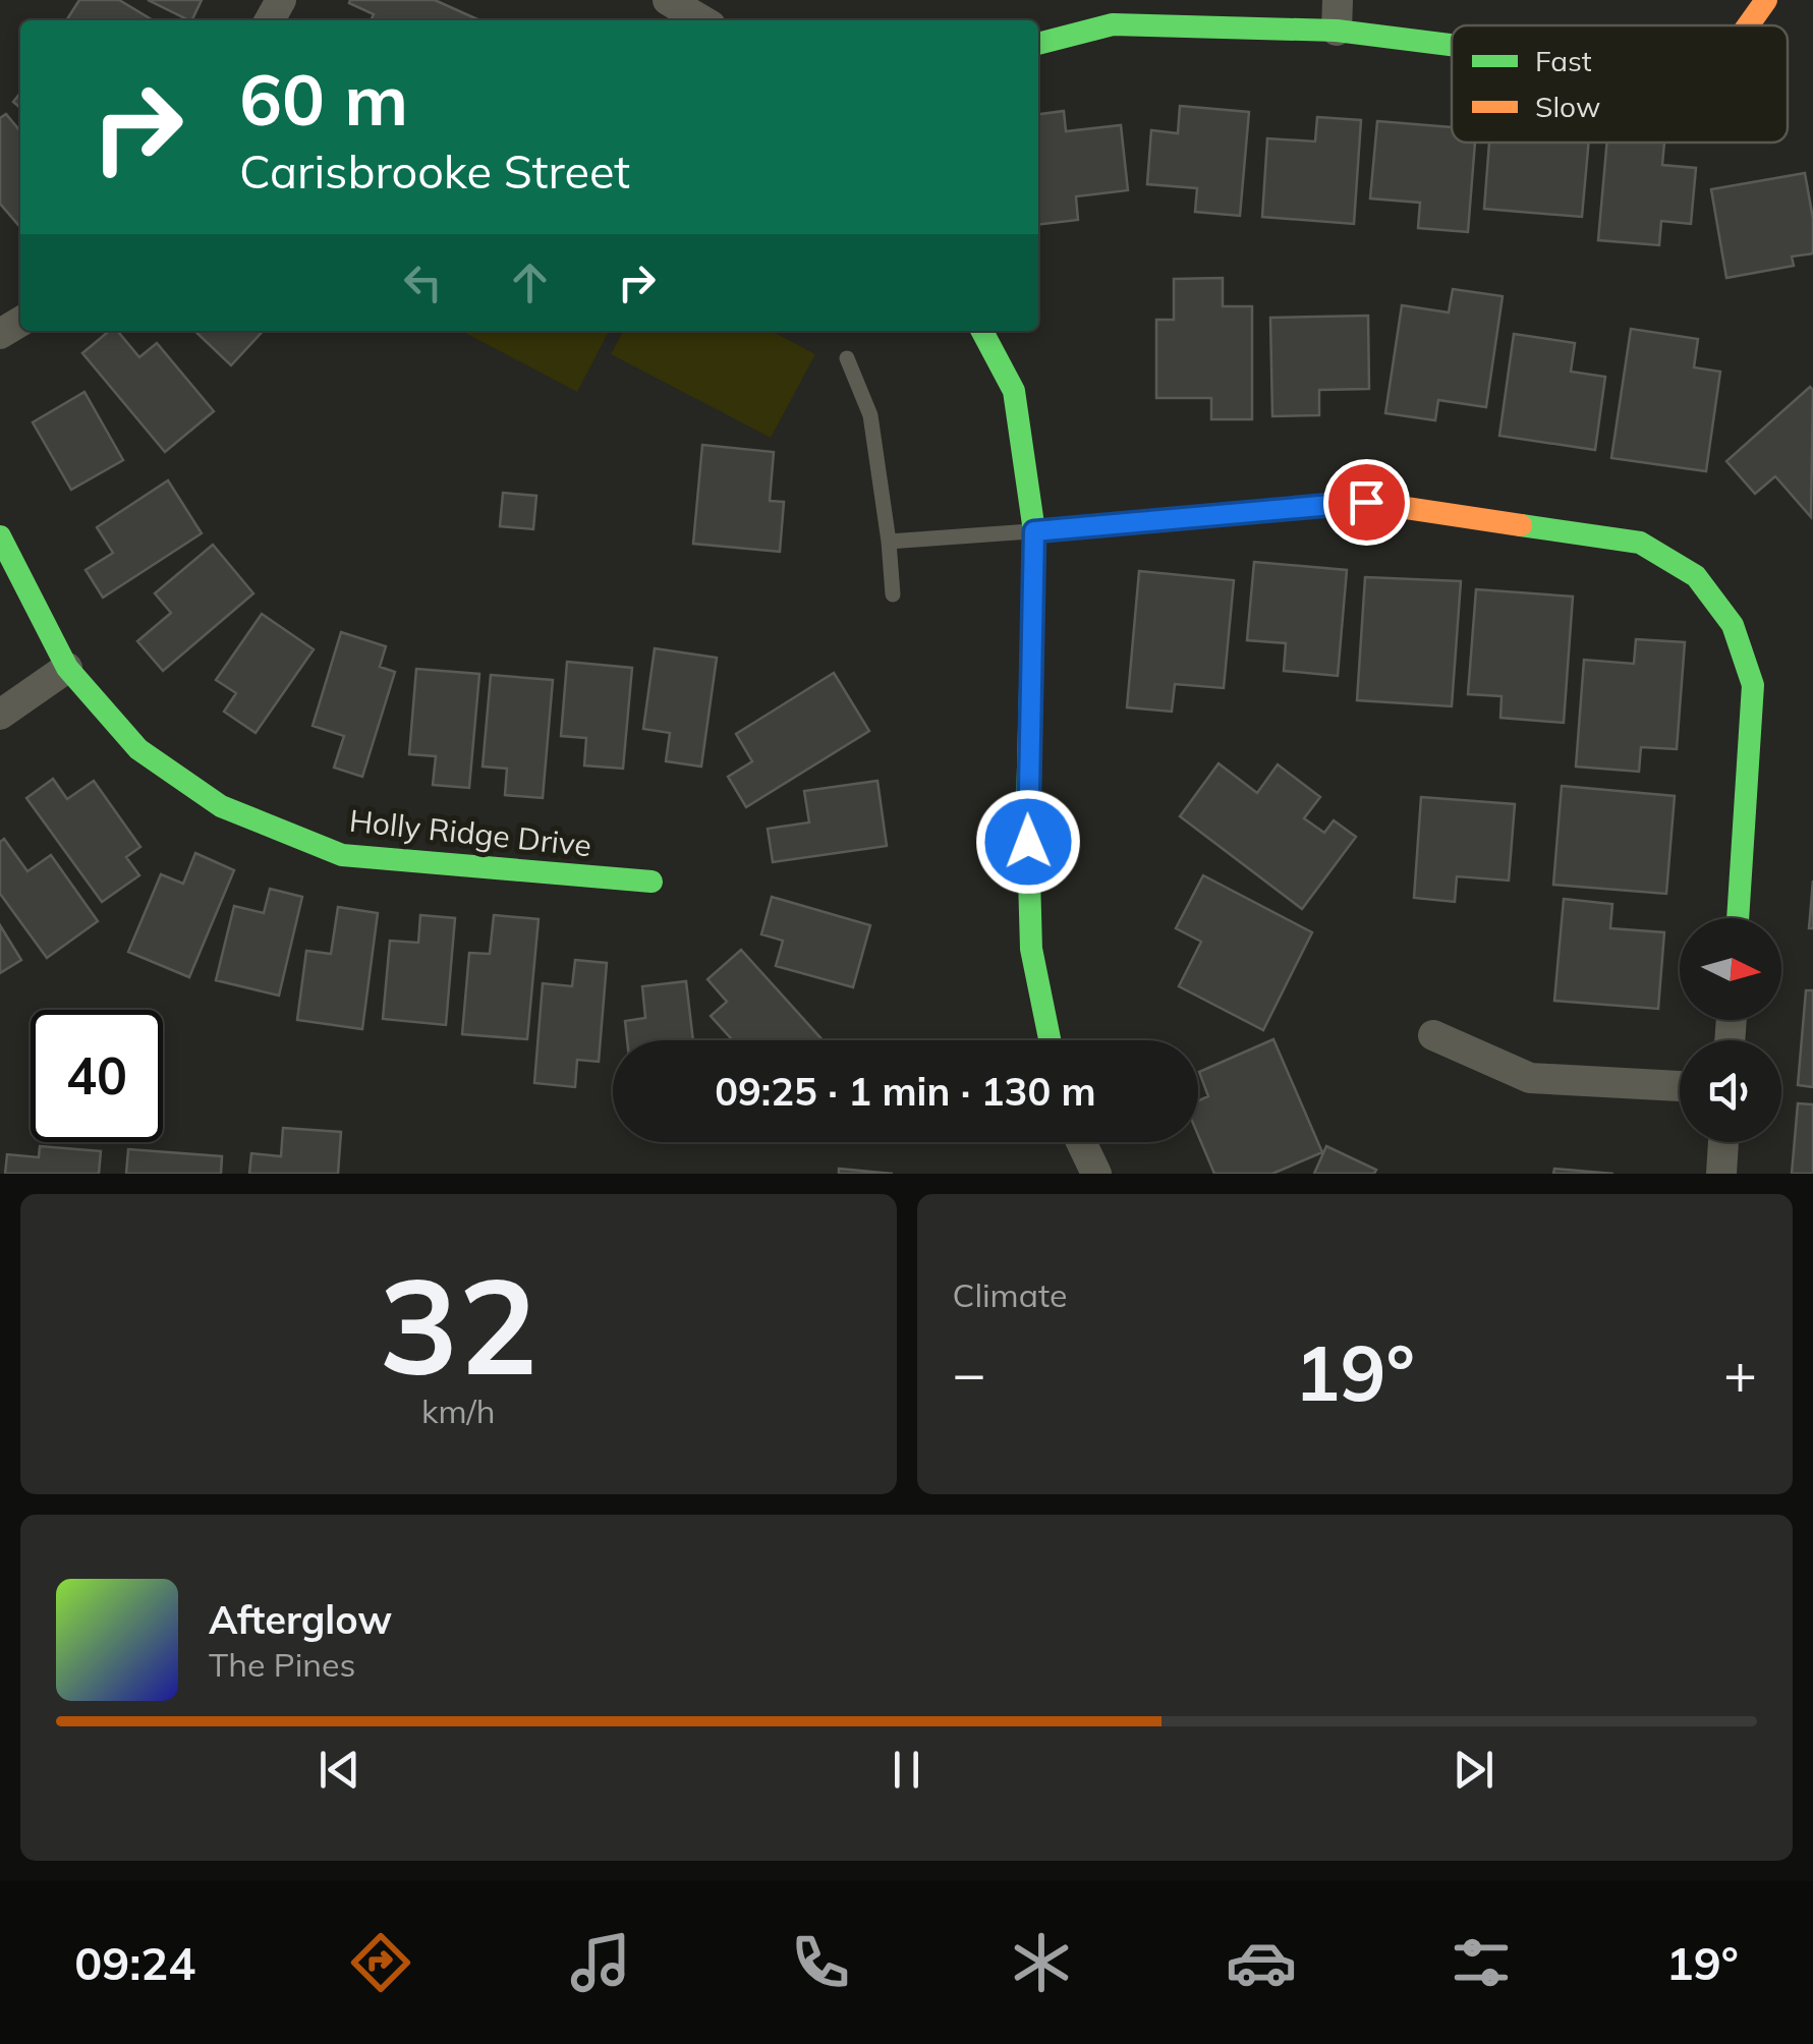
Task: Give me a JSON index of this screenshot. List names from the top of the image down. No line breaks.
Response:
{"streets":{"street":["Holly Ridge Drive"]},"legend":["Fast","Slow"],"north":"right","page":{"turn":["60 m","Carisbrooke Street"],"limit":"40","trip":"09:25 · 1 min · 130 m","tile":[["32","km/h"],"Climate"],"heat":["−","19°","+"],"song":["Afterglow","The Pines"],"tabs":["09:24","19°"]}}
